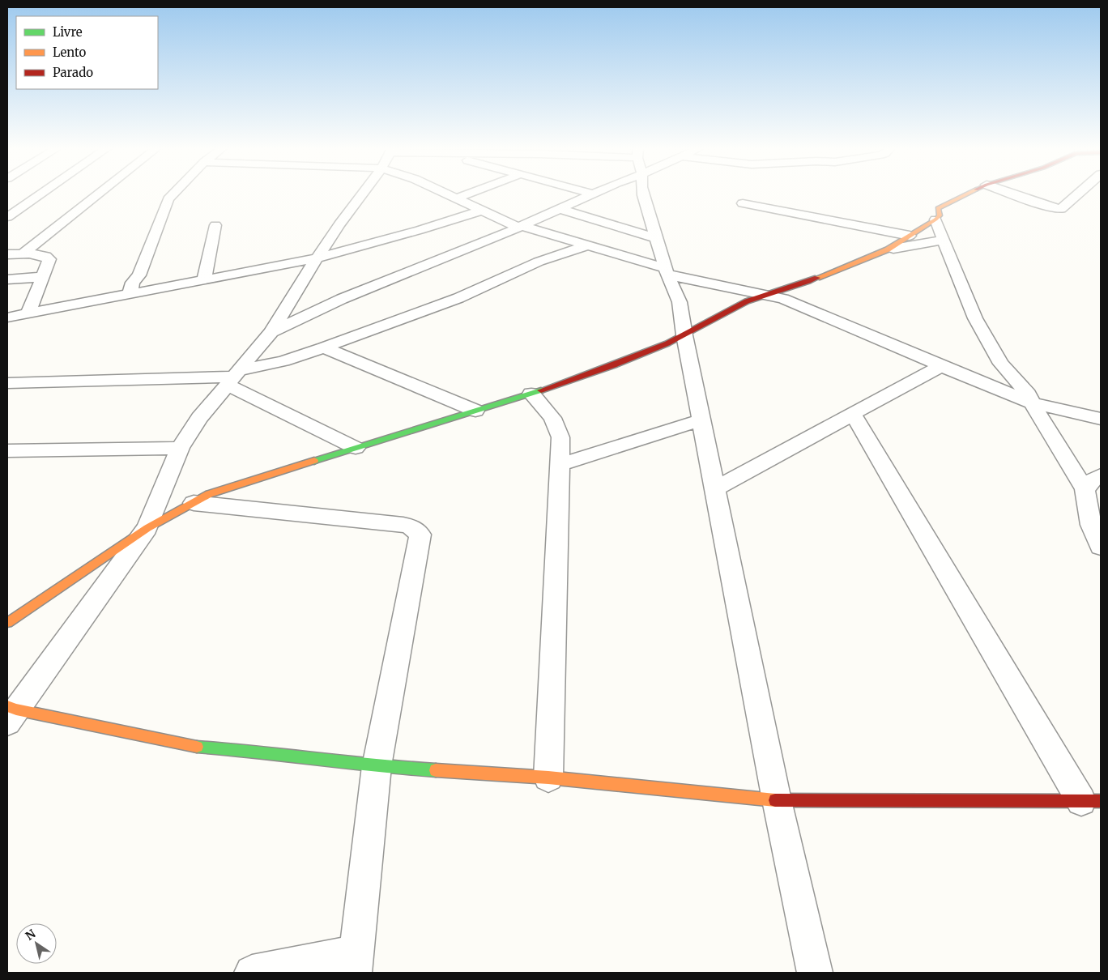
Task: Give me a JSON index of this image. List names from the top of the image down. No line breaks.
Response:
{"legend":["Livre","Lento","Parado"],"north":"top left"}
